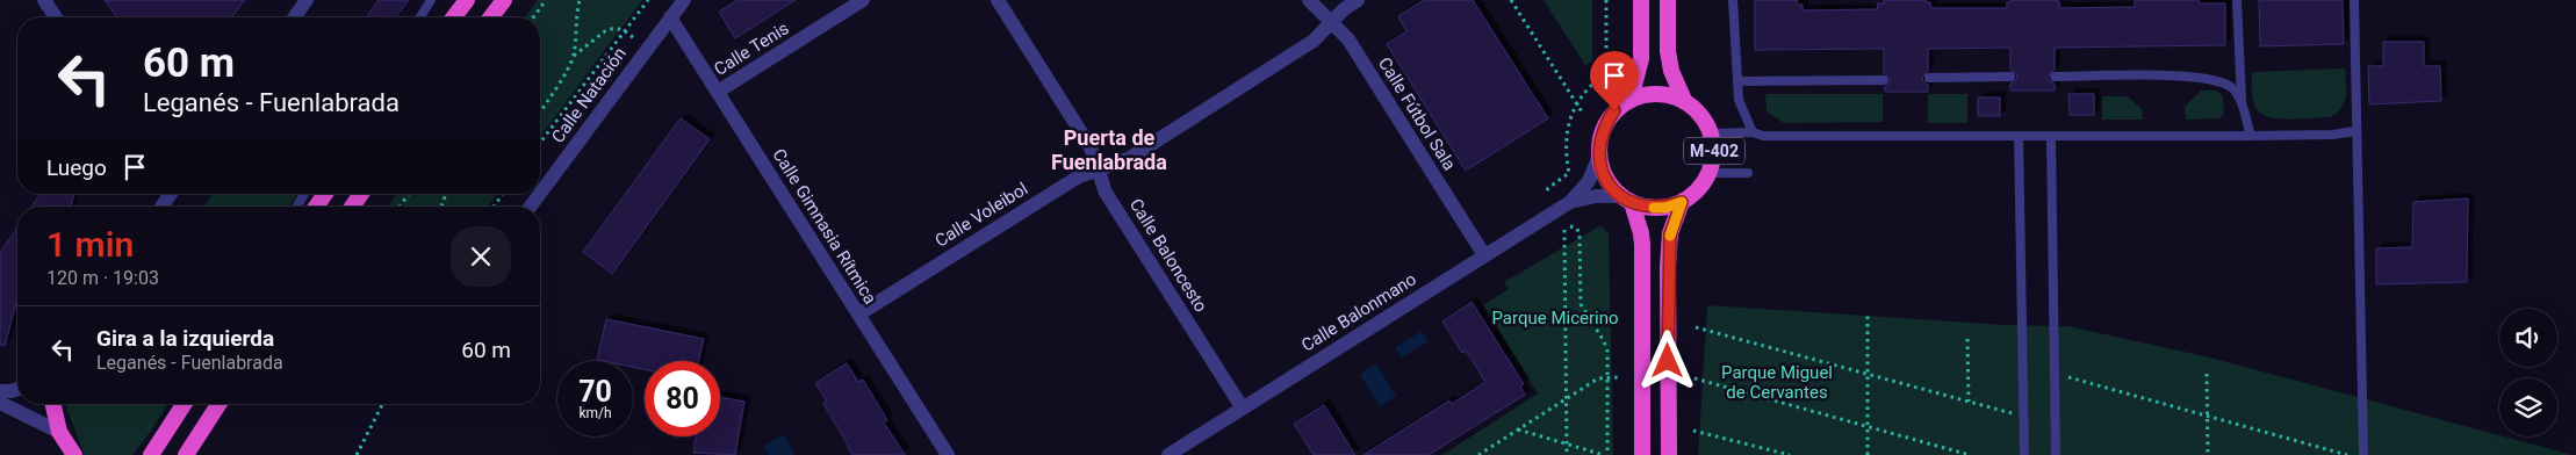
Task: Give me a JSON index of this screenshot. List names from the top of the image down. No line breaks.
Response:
{"streets":{"highway":["M-402"],"street":["Calle Tenis","Calle Natación","Calle Fútbol Sala","Calle Voleibol","Calle Gimnasia Rítmica","Calle Baloncesto","Calle Balonmano"]},"crossings":[["Calle Tenis","Calle Gimnasia Rítmica"],["Calle Natación","Calle Gimnasia Rítmica"],["Calle Fútbol Sala","Calle Voleibol"],["Calle Fútbol Sala","Calle Balonmano"],["M-402","Calle Balonmano"],["Calle Voleibol","Calle Gimnasia Rítmica"],["Calle Voleibol","Calle Baloncesto"],["Calle Baloncesto","Calle Balonmano"]],"districts":["Puerta de Fuenlabrada"],"parks":["Parque Micerino","Parque Miguel de Cervantes"],"page":{"turn":["60 m","Leganés - Fuenlabrada"],"then":"Luego","heading":["1 min","120 m · 19:03"],"list":[{"name":"Gira a la izquierda","note":"Leganés - Fuenlabrada","value":"60 m"}],"speed":"70 km/h","limit":"80"}}
